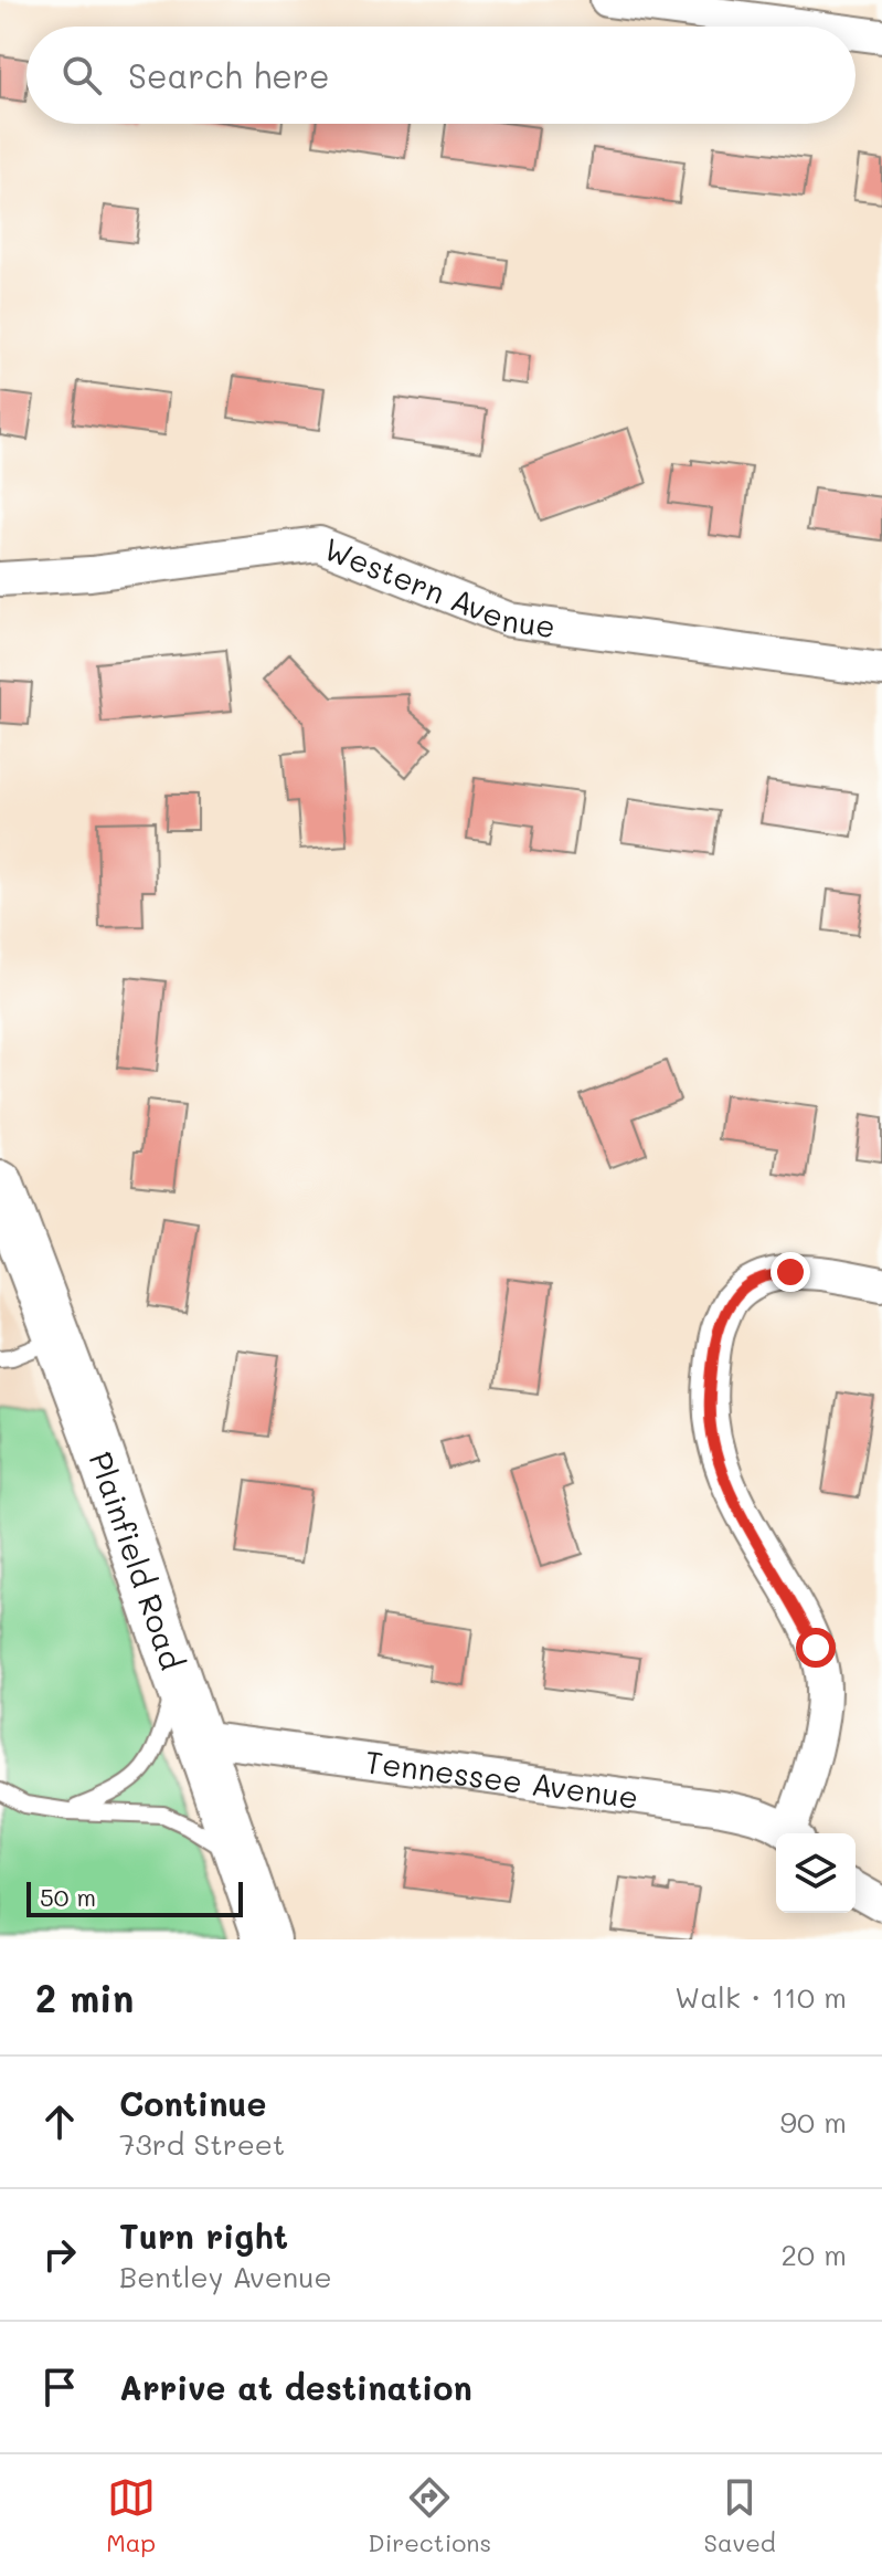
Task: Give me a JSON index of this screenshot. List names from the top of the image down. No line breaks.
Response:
{"streets":{"main road":["Plainfield Road"],"street":["Western Avenue","Tennessee Avenue"]},"crossings":[["Plainfield Road","Tennessee Avenue"]],"scale_bar":"50 m","page":{"search":"Search here","scale":"50 m","heading":["2 min","Walk · 110 m"],"list":[["Continue","73rd Street","90 m"],["Turn right","Bentley Avenue","20 m"],"Arrive at destination"],"nav":["Map","Directions","Saved"]}}
